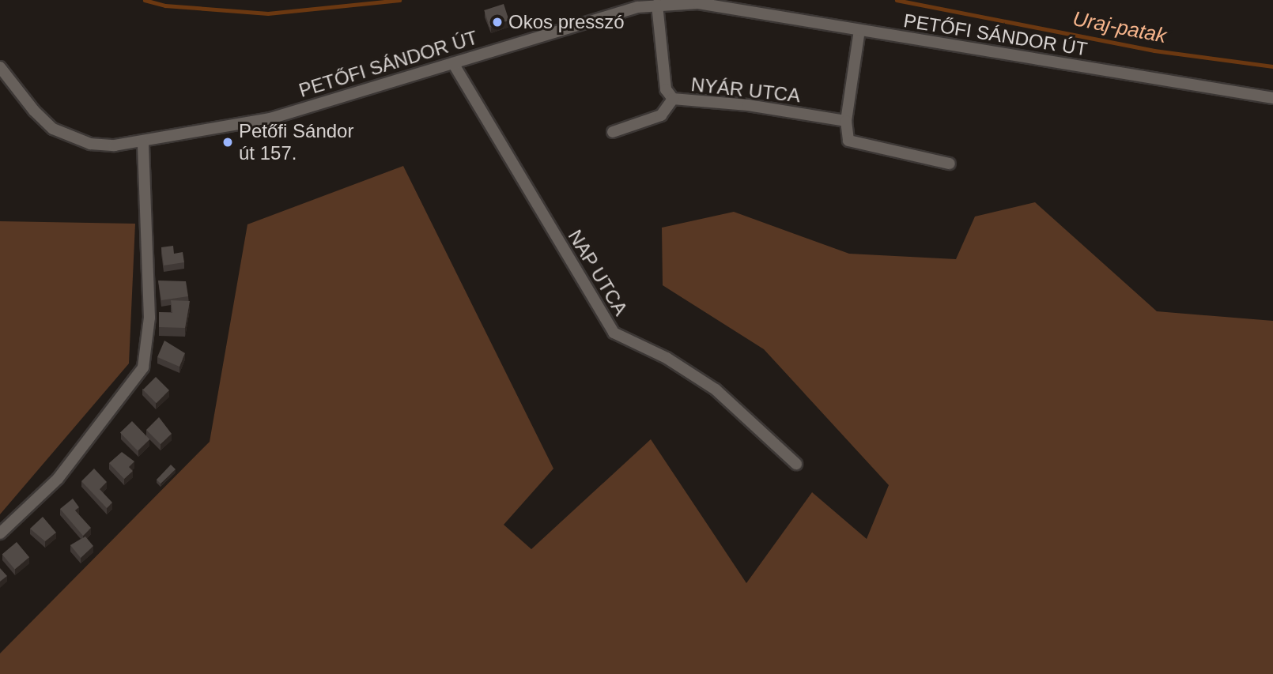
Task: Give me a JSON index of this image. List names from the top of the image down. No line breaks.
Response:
{"streets":{"street":["PETŐFI SÁNDOR ÚT","NYÁR UTCA","NAP UTCA"]},"crossings":[["PETŐFI SÁNDOR ÚT","NYÁR UTCA"],["PETŐFI SÁNDOR ÚT","NAP UTCA"]],"water":["Uraj-patak"],"places":["Okos presszó","Petőfi Sándor út 157."]}
